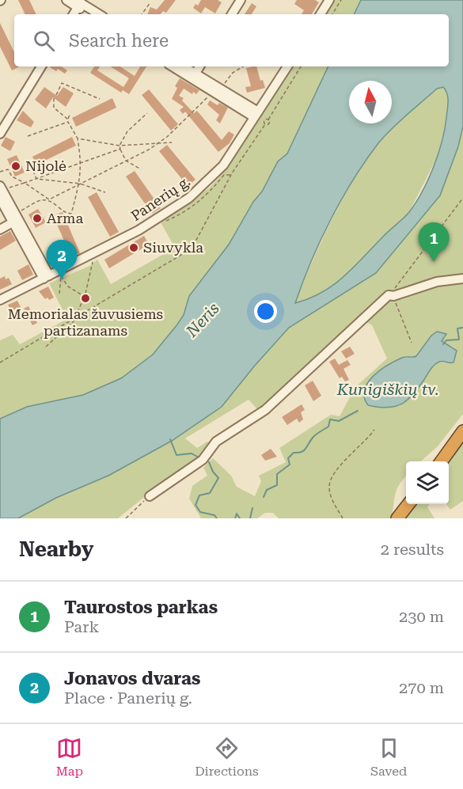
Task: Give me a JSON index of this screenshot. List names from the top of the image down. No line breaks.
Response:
{"streets":{"street":["Panerių g."]},"water":["Neris","Kunigiškių tv."],"places":["Nijolė","Arma","Siuvykla","Memorialas žuvusiems partizanams"],"north":"top","page":{"search":"Search here","pins":["1","2"],"heading":["Nearby","2 results"],"list":[{"mark":"1","name":"Taurostos parkas","note":"Park","value":"230 m"},{"mark":"2","name":"Jonavos dvaras","note":"Place · Panerių g.","value":"270 m"}],"nav":["Map","Directions","Saved"]}}
